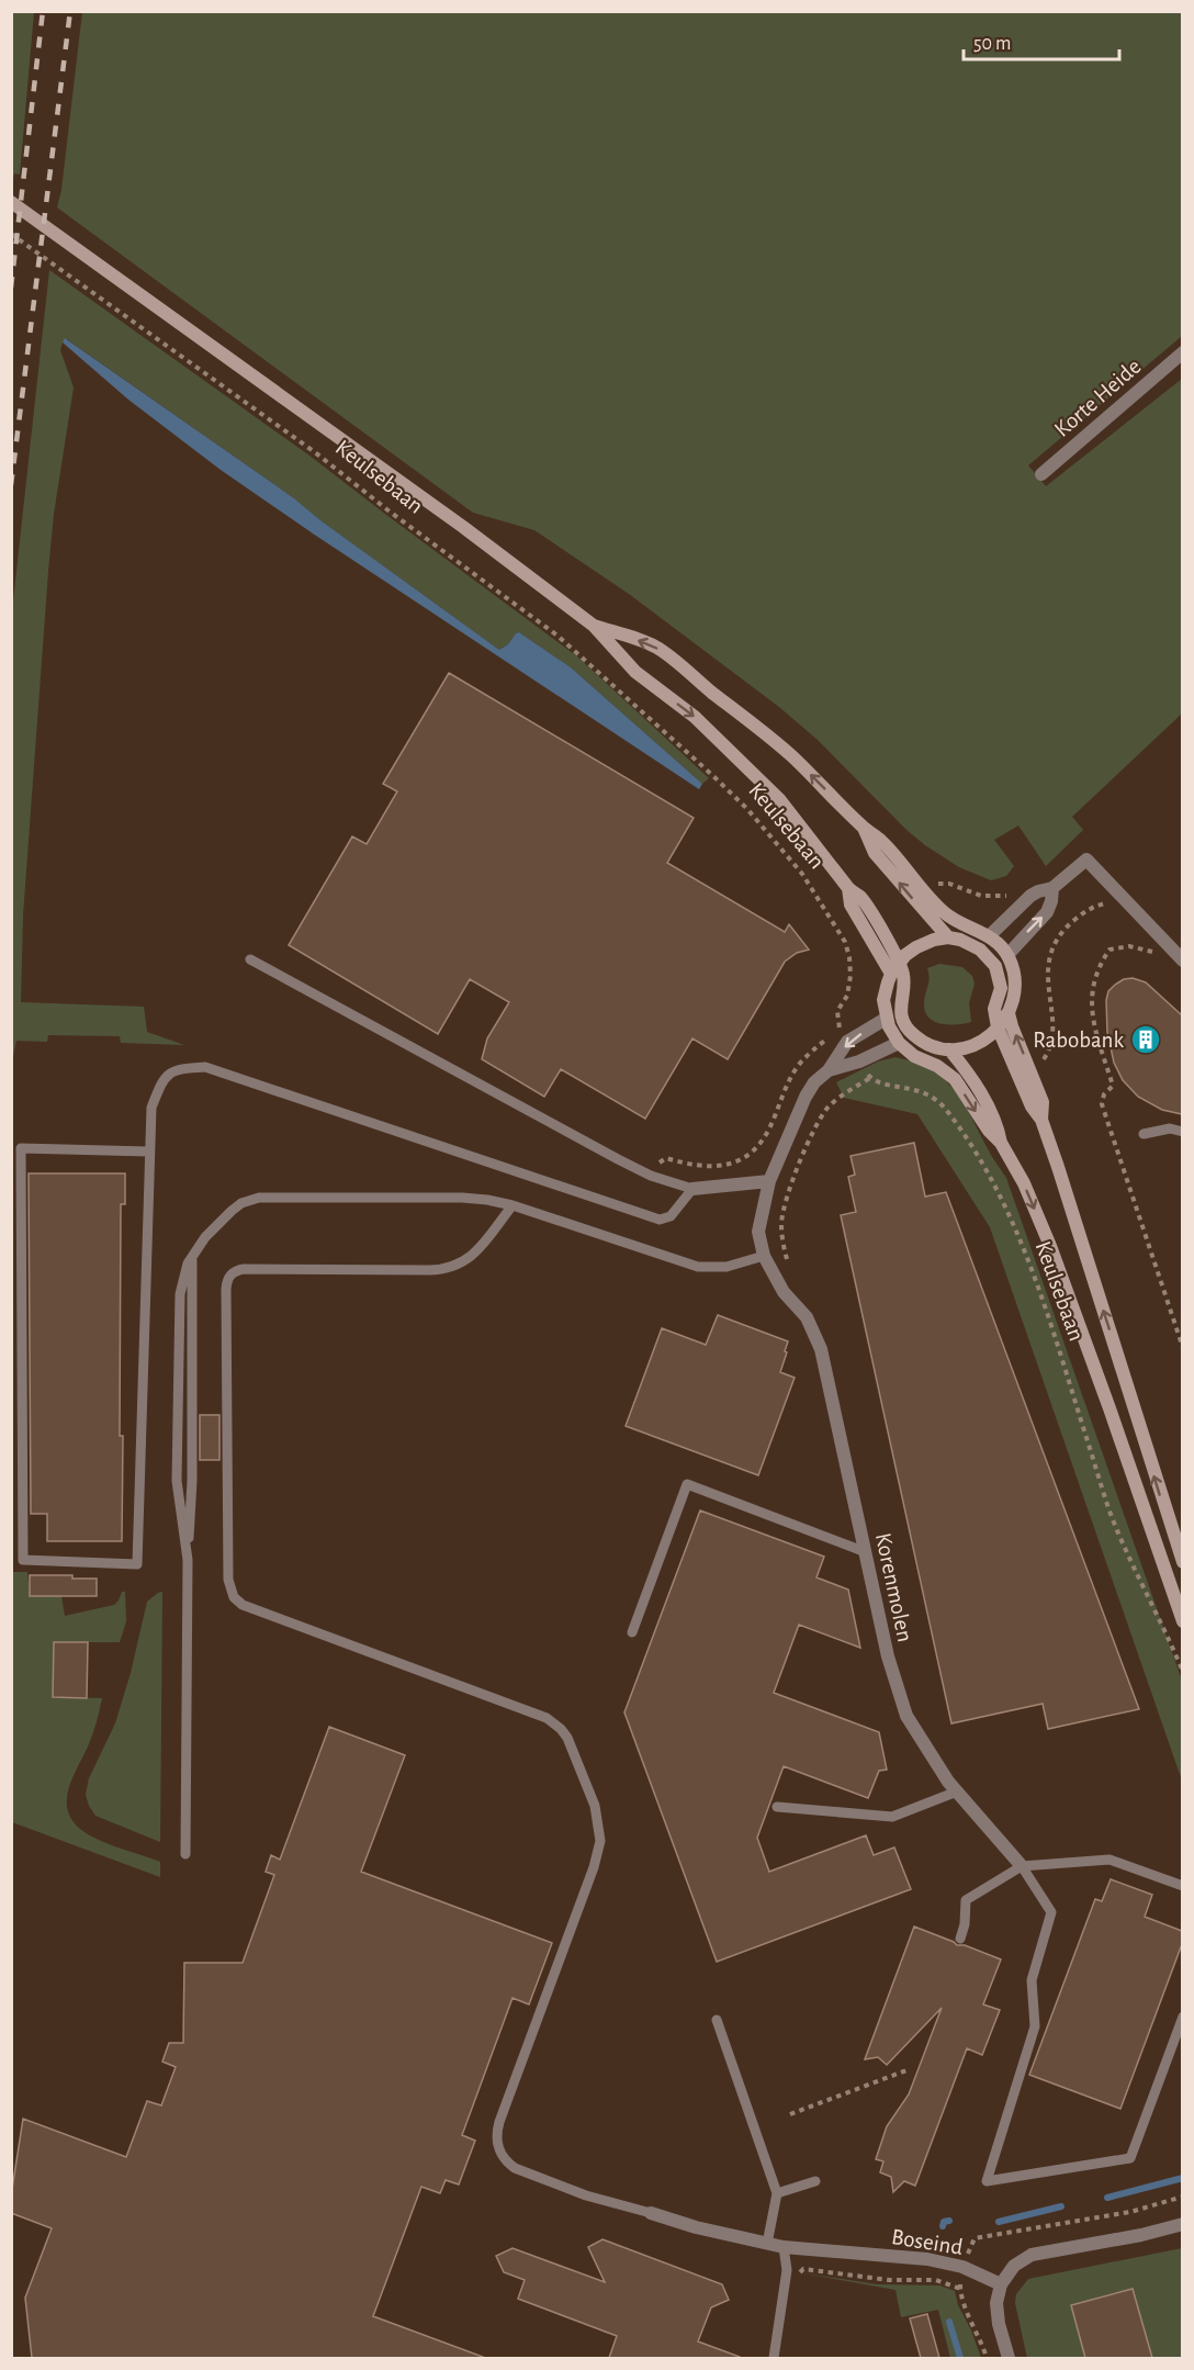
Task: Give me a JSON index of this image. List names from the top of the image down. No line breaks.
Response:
{"streets":{"main road":["Keulsebaan"],"street":["Korte Heide","Korenmolen","Boseind"]},"crossings":[["Keulsebaan","Korenmolen"]],"places":{"building":["Rabobank"]},"scale_bar":"50 m"}
